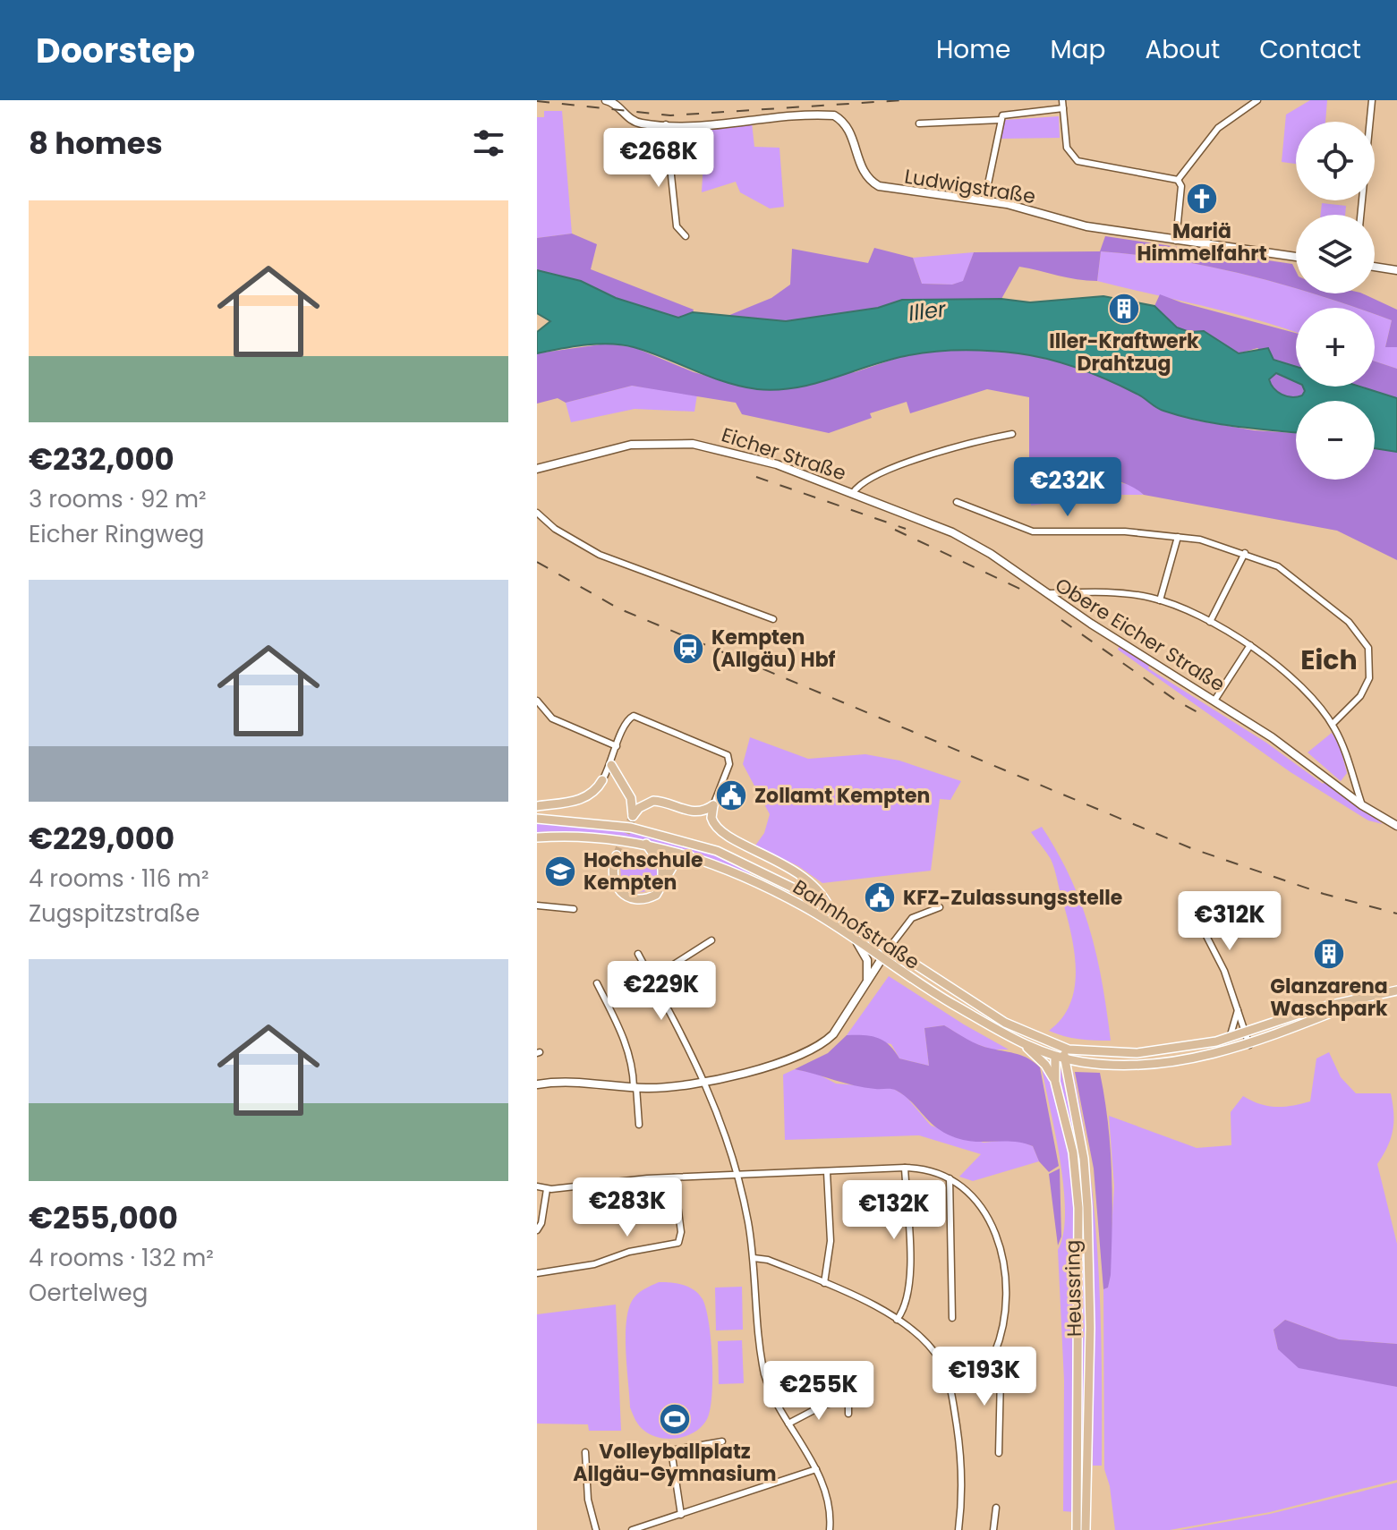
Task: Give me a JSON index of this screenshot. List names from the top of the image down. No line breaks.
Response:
{"streets":{"main road":["Bahnhofstraße","Heussring"],"street":["Ludwigstraße","Eicher Straße","Obere Eicher Straße"]},"crossings":[["Eicher Straße","Obere Eicher Straße"],["Bahnhofstraße","Heussring"]],"districts":["Eich"],"water":["Iller"],"places":{"church":["Mariä Himmelfahrt"],"building":["Iller-Kraftwerk Drahtzug","Glanzarena Waschpark"],"station":["Kempten (Allgäu) Hbf"],"public building":["Zollamt Kempten","KFZ-Zulassungsstelle"],"school or university":["Hochschule Kempten"],"sports":["Volleyballplatz Allgäu-Gymnasium"]},"page":{"header":"Doorstep","nav":["Home","Map","About","Contact"],"heading":"8 homes","map_buttons":["+","−"],"price":["€268K","€232K","€312K","€229K","€283K","€132K","€193K","€255K"],"list":[{"name":"€232,000","note":"3 rooms · 92 m² · Eicher Ringweg"},{"name":"€229,000","note":"4 rooms · 116 m² · Zugspitzstraße"},{"name":"€255,000","note":"4 rooms · 132 m² · Oertelweg"}]}}
